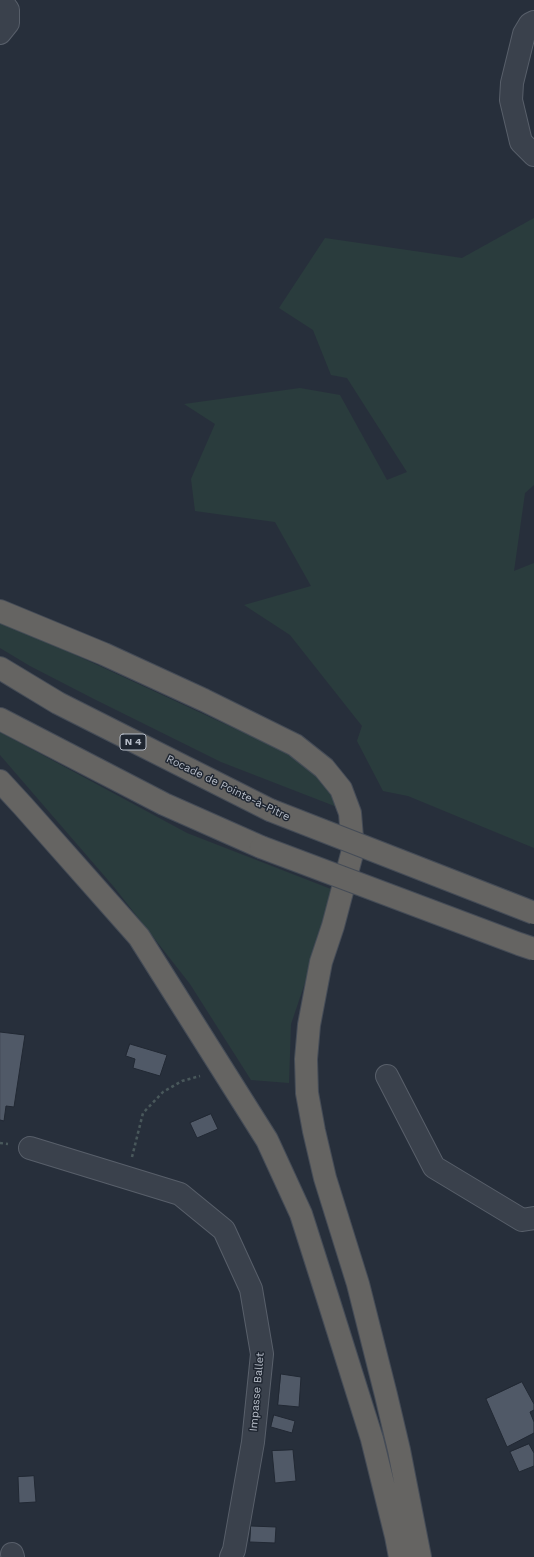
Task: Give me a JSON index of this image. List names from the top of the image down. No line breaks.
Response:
{"streets":{"highway":["N 4","Rocade de Pointe-à-Pitre"],"street":["Impasse Ballet"]}}
